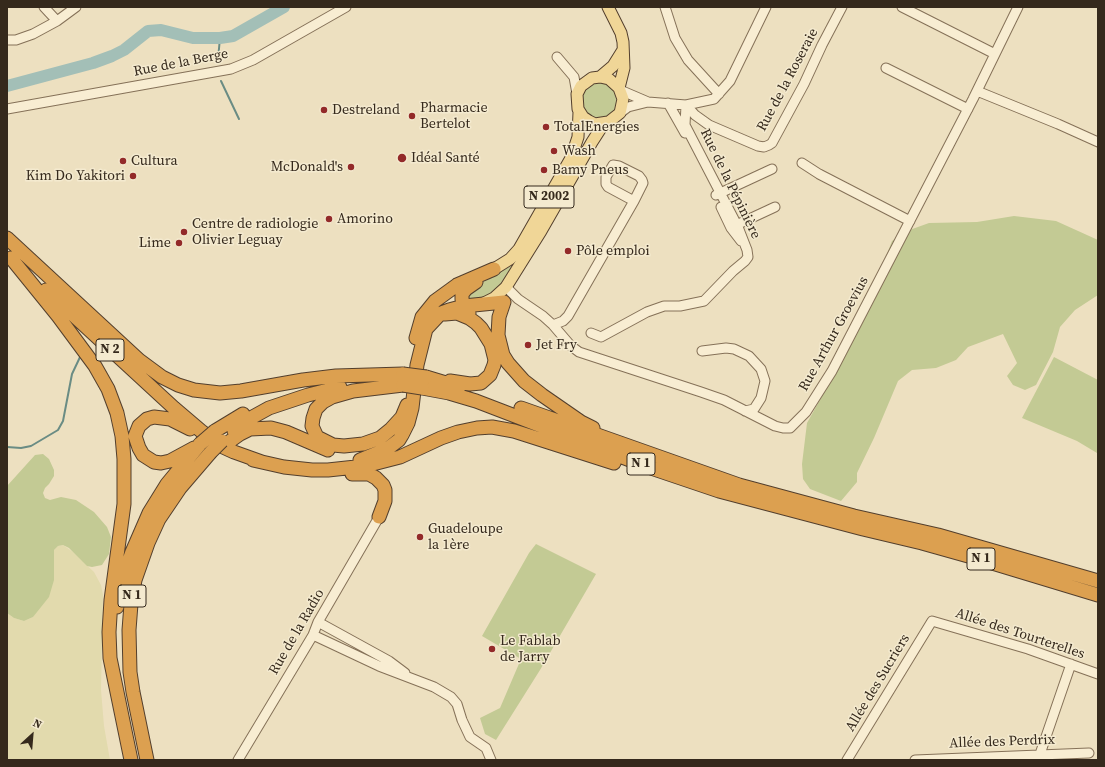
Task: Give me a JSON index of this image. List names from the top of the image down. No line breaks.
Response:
{"streets":{"highway":["N 2","N 1"],"main road":["N 2002"],"street":["Rue de la Berge","Rue de la Roseraie","Rue de la Pépinière","Rue Arthur Groevius","Rue de la Radio","Allée des Tourterelles","Allée des Sucriers","Allée des Perdrix"]},"crossings":[["Rue de la Roseraie","Rue de la Pépinière"],["N 2002","Rue Arthur Groevius"],["N 2","N 1"],["Allée des Tourterelles","Allée des Sucriers"]],"places":["Destreland","Pharmacie Bertelot","TotalEnergies","Wash","Idéal Santé","Cultura","McDonald's","Bamy Pneus","Kim Do Yakitori","Amorino","Centre de radiologie Olivier Leguay","Lime","Pôle emploi","Jet Fry","Guadeloupe la 1ère","Le Fablab de Jarry"],"north":"top right"}
